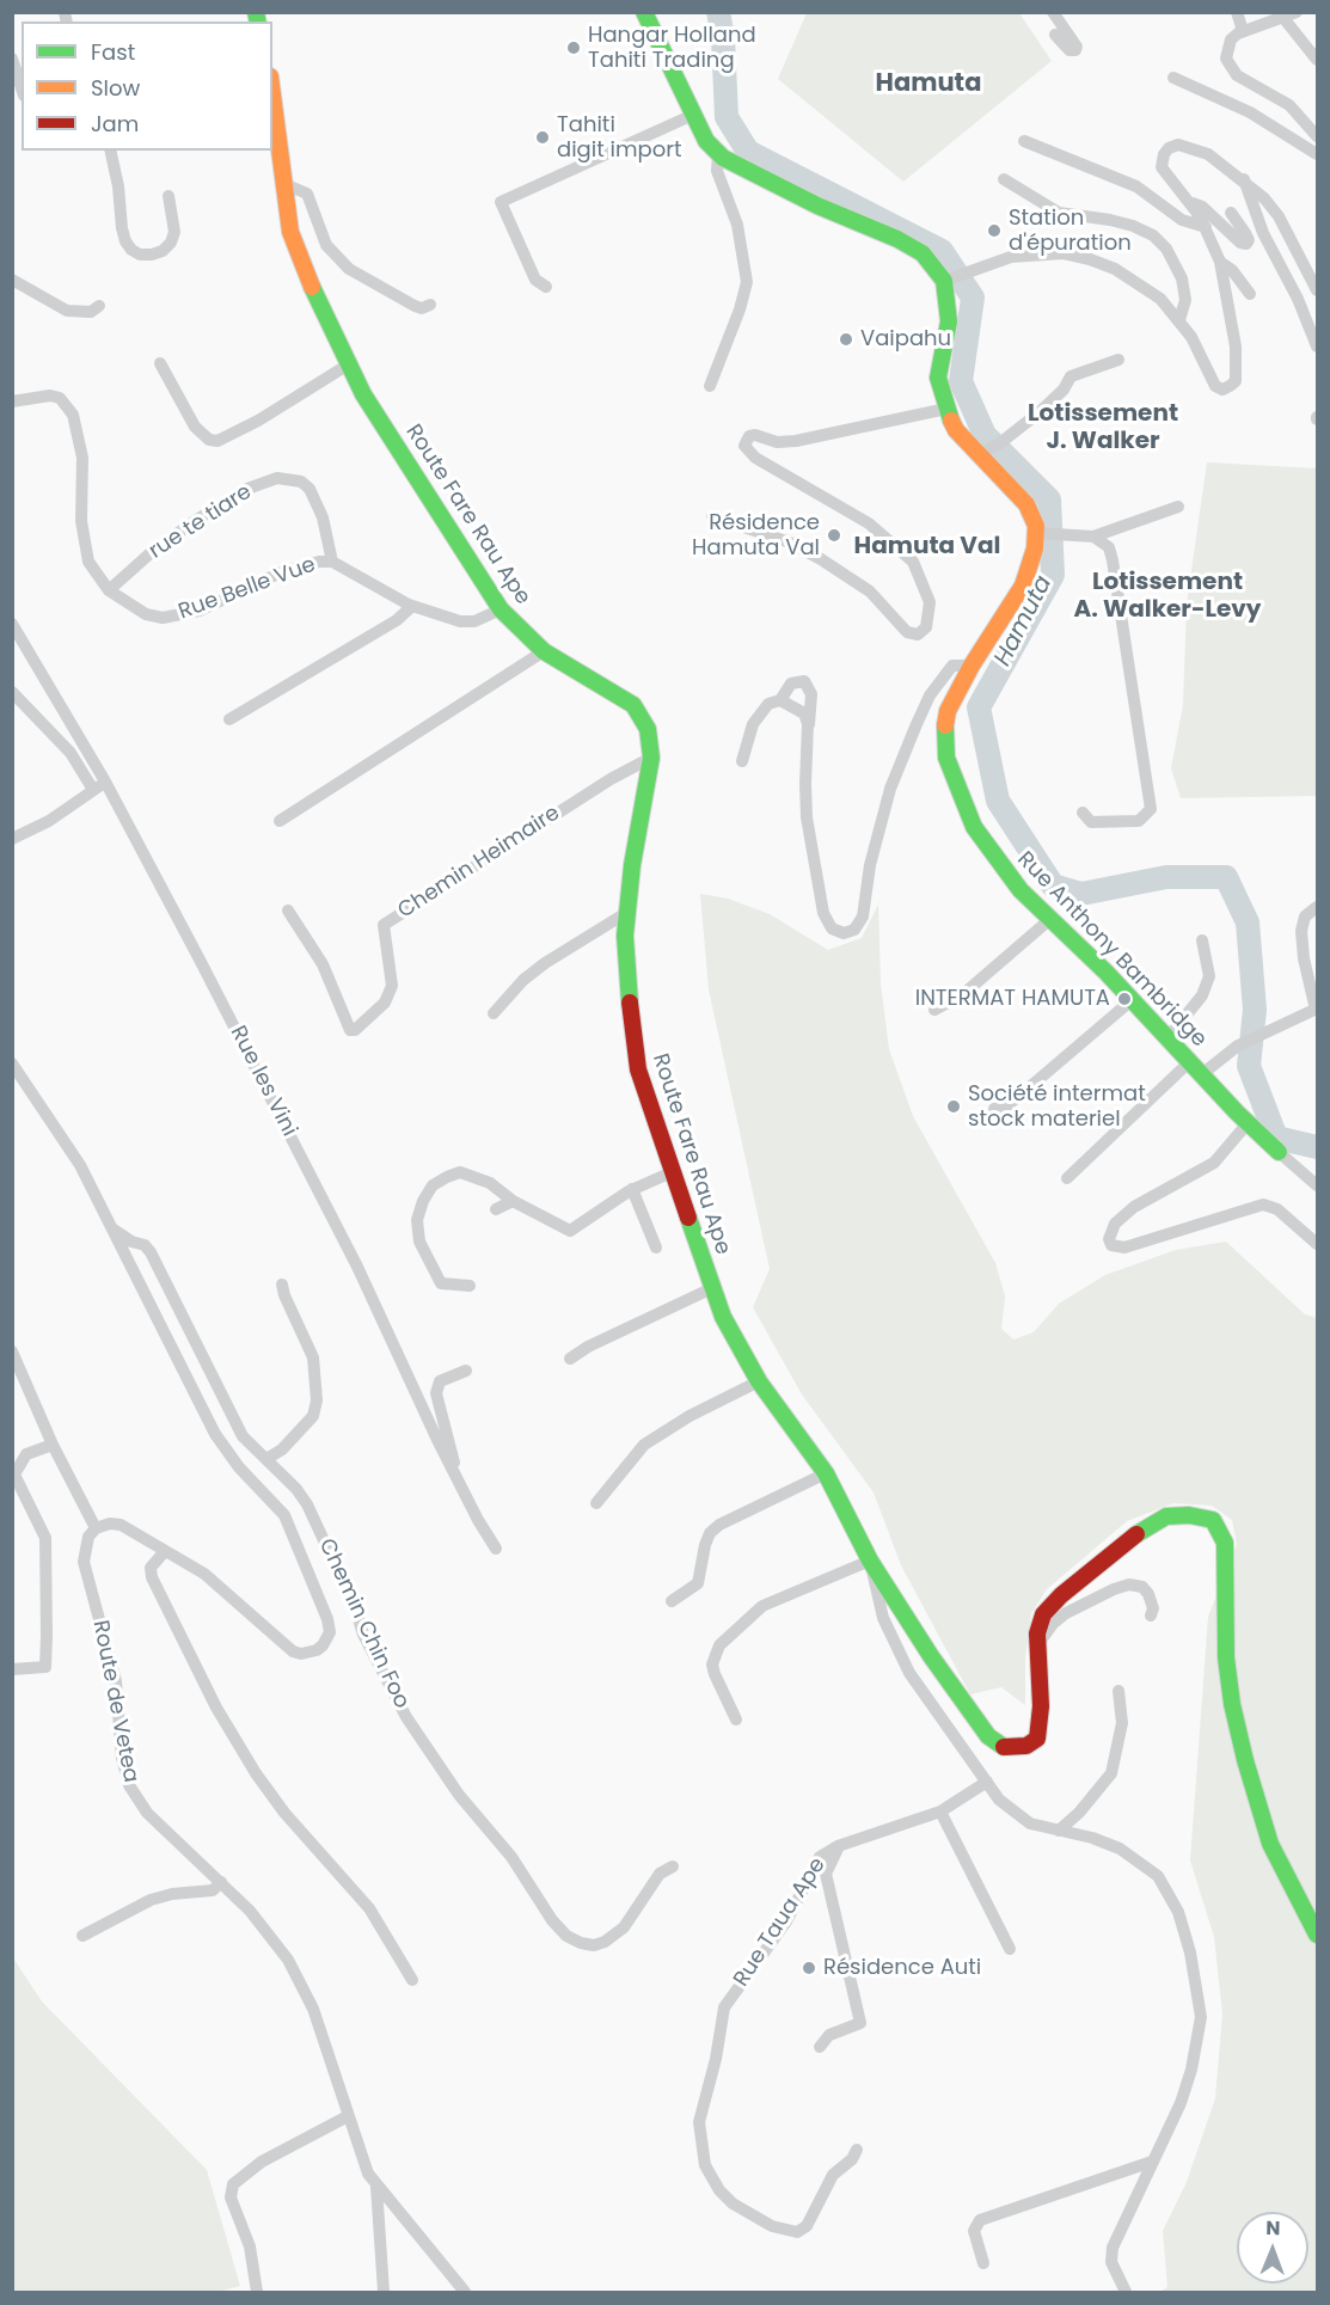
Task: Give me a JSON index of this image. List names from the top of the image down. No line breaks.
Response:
{"streets":{"main road":["Route Fare Rau Ape","Rue Anthony Bambridge"],"street":["rue te tiare","Rue Belle Vue","Chemin Heimaire","Rue les Vini","Chemin Chin Foo","Route de Vetea","Rue Taua Ape"]},"crossings":[["Route Fare Rau Ape","Rue Belle Vue"],["Route Fare Rau Ape","Chemin Heimaire"],["rue te tiare","Rue Belle Vue"]],"districts":["Hamuta","Lotissement J. Walker","Hamuta Val","Lotissement A. Walker-Levy"],"water":["Hamuta"],"places":["Hangar Holland Tahiti Trading","Tahiti digit import","Station d'épuration","Vaipahu","Résidence Hamuta Val","INTERMAT HAMUTA","Société intermat stock materiel","Résidence Auti"],"legend":["Fast","Slow","Jam"],"north":"top"}
